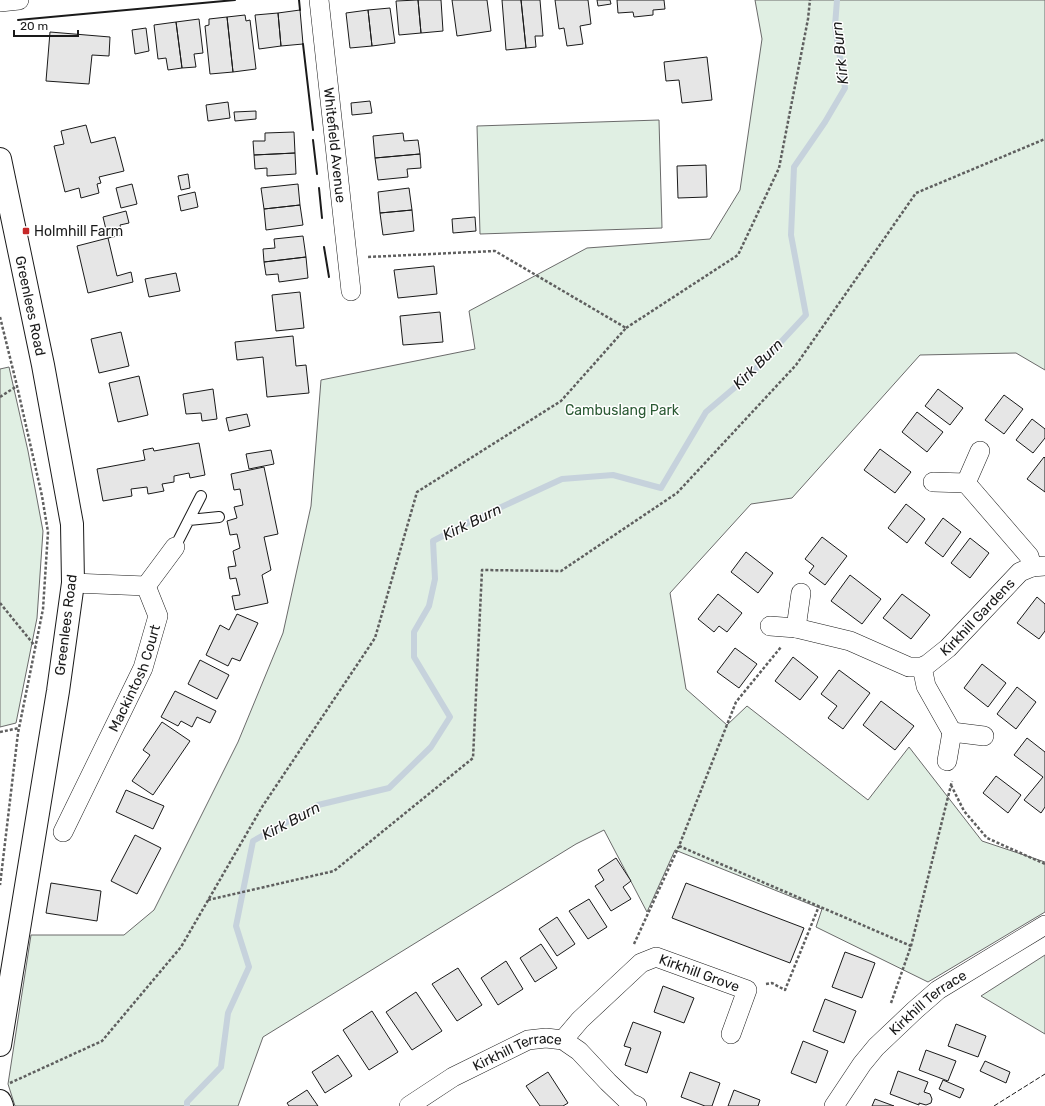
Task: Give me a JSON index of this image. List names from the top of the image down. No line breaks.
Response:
{"streets":{"main road":["Greenlees Road"],"street":["Whitefield Avenue","Kirkhill Gardens","Mackintosh Court","Kirkhill Grove","Kirkhill Terrace"]},"crossings":[["Kirkhill Grove","Kirkhill Terrace"]],"water":["Kirk Burn"],"parks":["Cambuslang Park"],"places":{"transit":["Holmhill Farm"]},"scale_bar":"20 m"}
